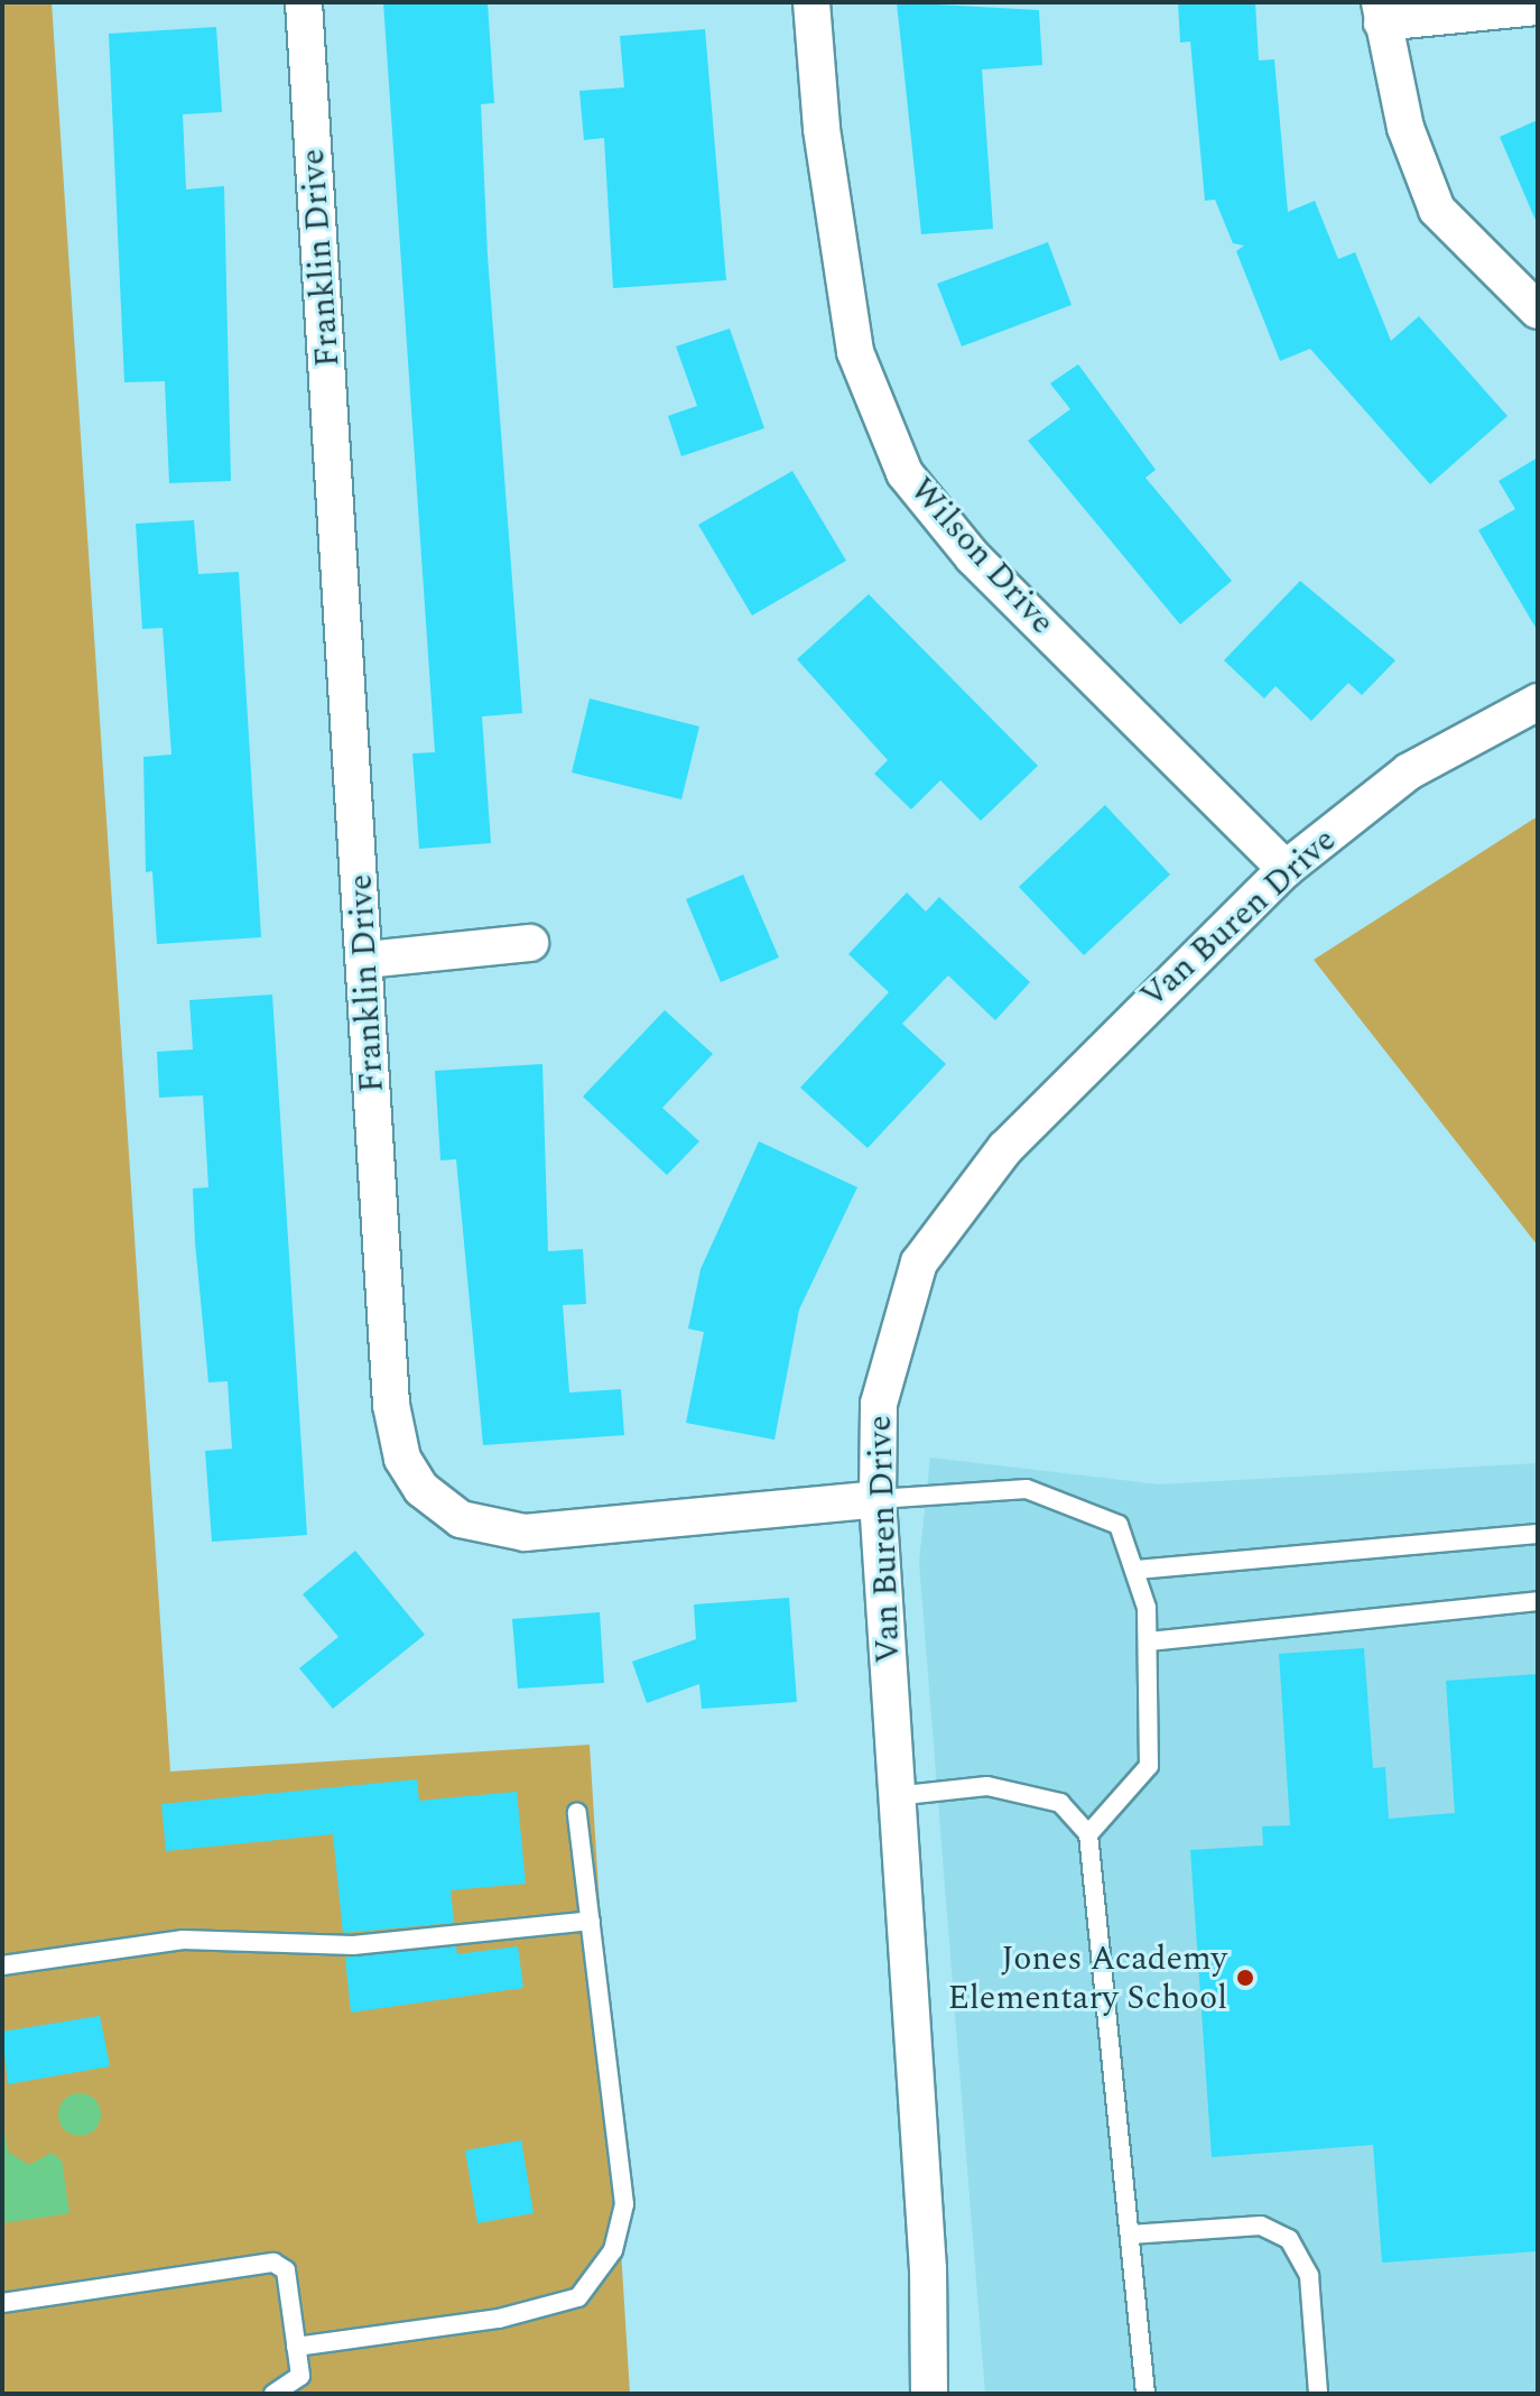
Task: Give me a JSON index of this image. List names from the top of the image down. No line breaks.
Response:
{"streets":{"street":["Franklin Drive","Wilson Drive","Van Buren Drive"]},"crossings":[["Franklin Drive","Van Buren Drive"],["Wilson Drive","Van Buren Drive"]],"places":["Jones Academy Elementary School"]}
